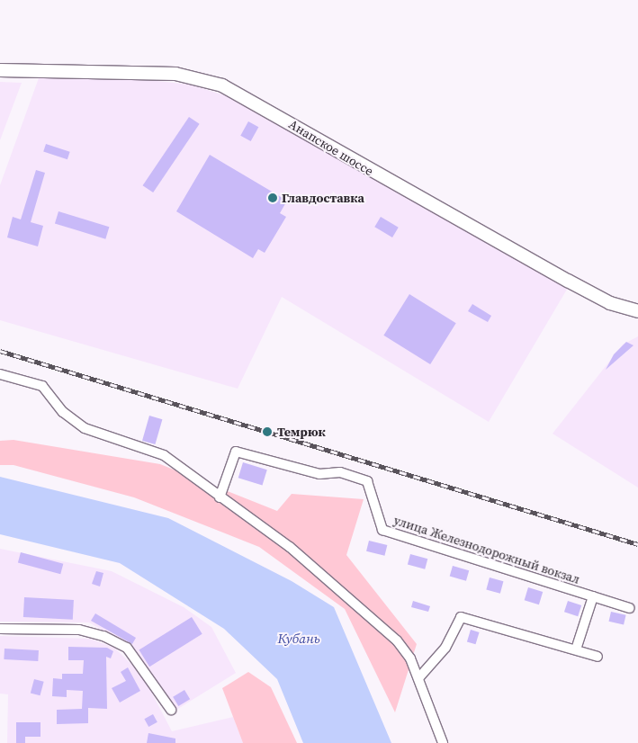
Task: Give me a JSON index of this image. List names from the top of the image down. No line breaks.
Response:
{"streets":{"street":["Анапское шоссе","улица Железнодорожный вокзал"]},"water":["Кубань"],"places":["Главдоставка","Темрюк"]}
